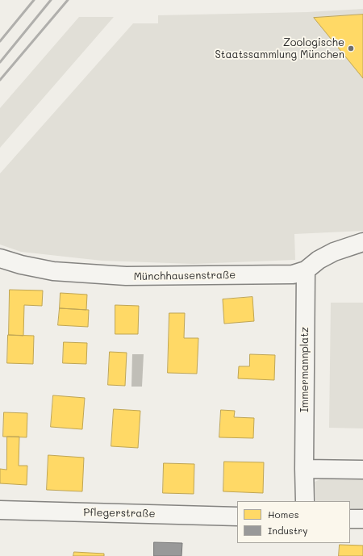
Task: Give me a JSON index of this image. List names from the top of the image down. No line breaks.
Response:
{"streets":{"street":["Münchhausenstraße","Immermannplatz","Pflegerstraße"]},"crossings":[["Münchhausenstraße","Immermannplatz"]],"places":["Zoologische Staatssammlung München"],"legend":["Homes","Industry"]}
